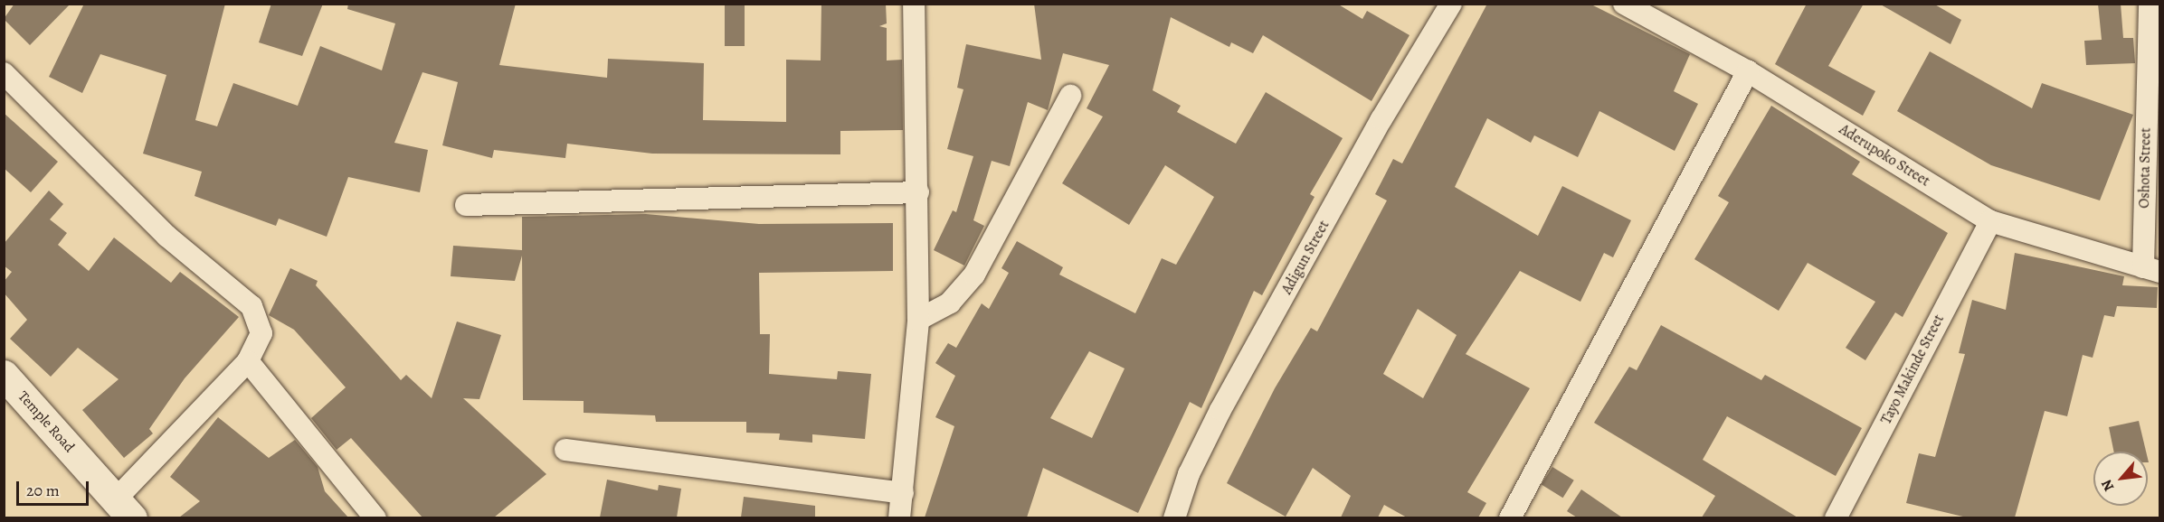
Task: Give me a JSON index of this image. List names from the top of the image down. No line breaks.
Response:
{"streets":{"street":["Aderupoko Street","Oshota Street","Adigun Street","Tayo Makinde Street","Temple Road"]},"crossings":[["Aderupoko Street","Oshota Street"],["Aderupoko Street","Tayo Makinde Street"]],"scale_bar":"20 m","north":"bottom left"}
